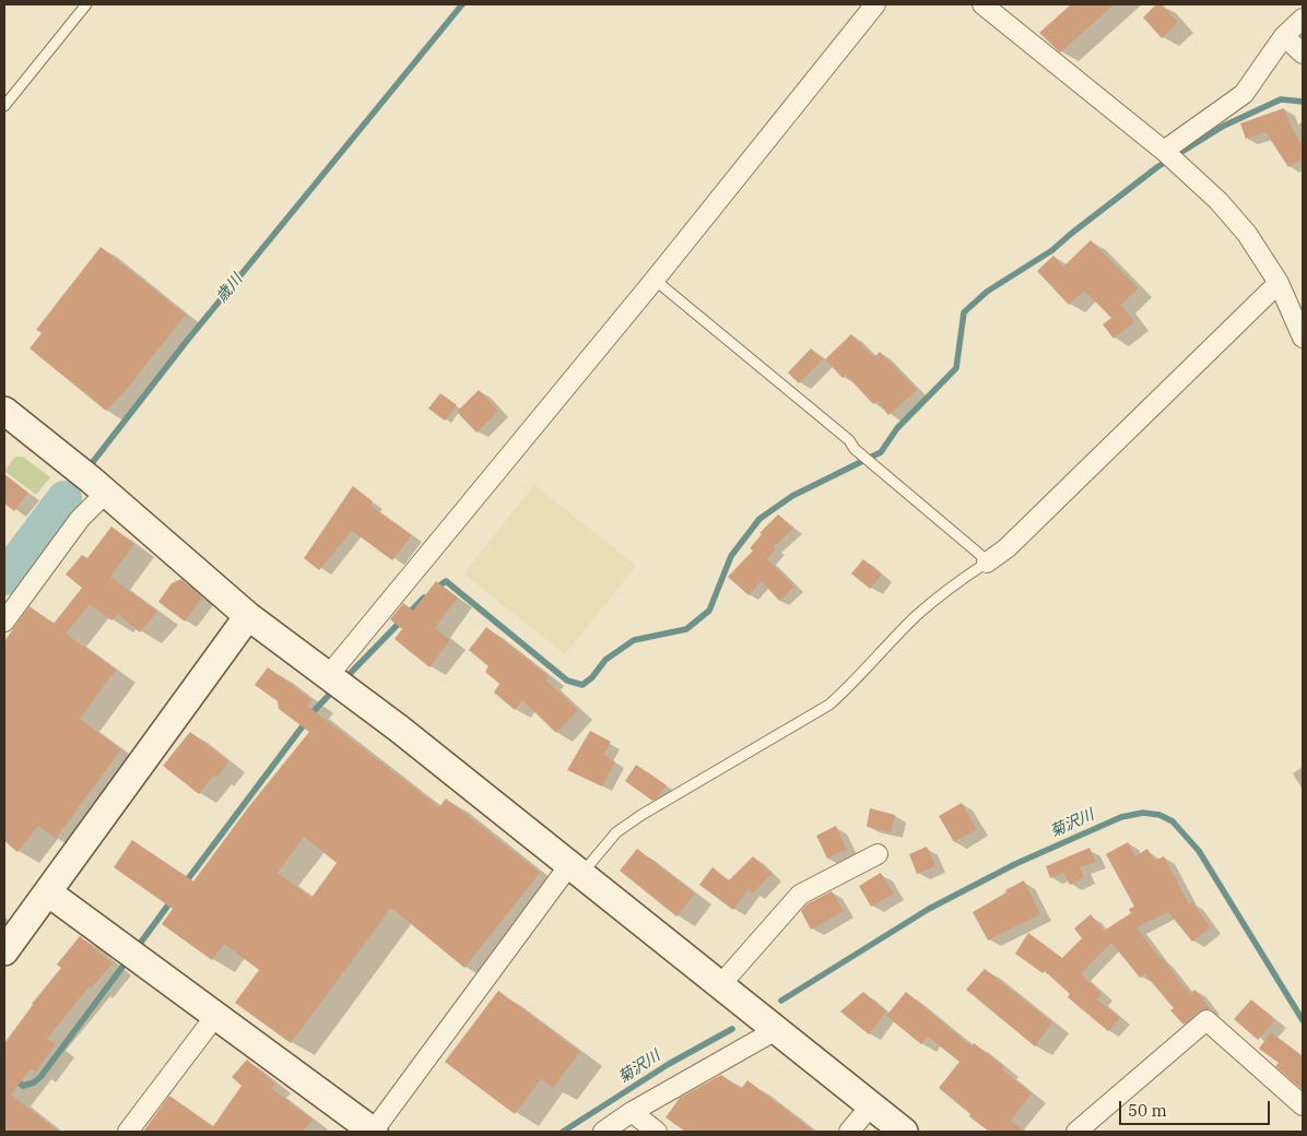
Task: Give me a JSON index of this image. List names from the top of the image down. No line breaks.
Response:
{"water":["歳川","菊沢川"],"scale_bar":"50 m"}
